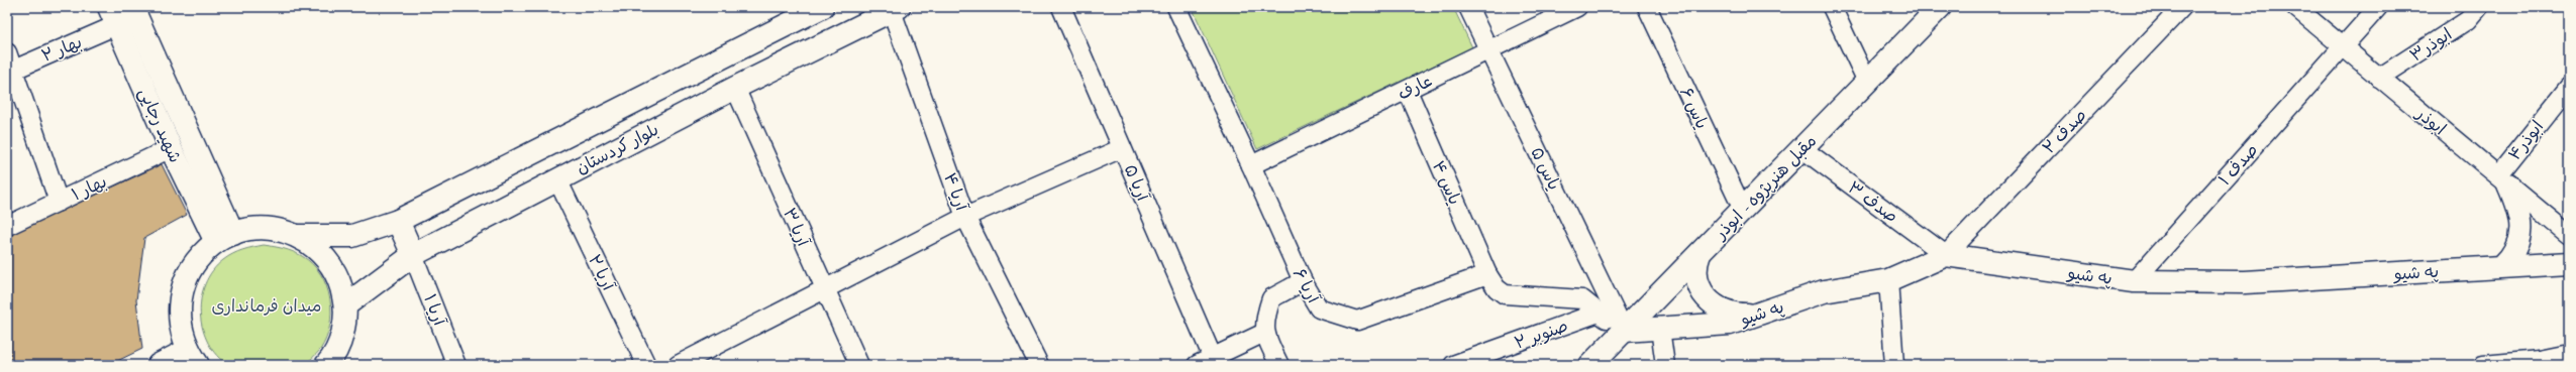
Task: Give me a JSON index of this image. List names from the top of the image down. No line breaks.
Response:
{"streets":{"main road":["شهید رجایی","بلوار کردستان","مقبل هنرپژوه - ابوذر","په شیو"],"street":["ابوذر۳","بهار ۲","عارف","یاس ۶","ابوذر","صدف ۲","ابوذر۴","صدف ۱","یاس ۵","آریا ۵","یاس ۴","بهار ۱","آریا ۴","صدف ۳","آریا ۳","آریا ۲","آریا ۶","آریا ۱","صنوبر ۲"]},"crossings":[["ابوذر۳","ابوذر"],["بهار ۲","شهید رجایی"],["عارف","یاس ۵"],["عارف","یاس ۴"],["عارف","آریا ۶"],["یاس ۶","مقبل هنرپژوه - ابوذر"],["ابوذر","ابوذر۴"],["ابوذر","صدف ۱"],["شهید رجایی","بهار ۱"],["صدف ۲","صدف ۳"],["صدف ۲","په شیو"],["بلوار کردستان","آریا ۴"],["بلوار کردستان","آریا ۳"],["بلوار کردستان","آریا ۲"],["بلوار کردستان","آریا ۱"],["صدف ۱","په شیو"],["یاس ۵","مقبل هنرپژوه - ابوذر"],["یاس ۵","په شیو"],["یاس ۴","آریا ۶"],["مقبل هنرپژوه - ابوذر","صدف ۳"],["مقبل هنرپژوه - ابوذر","په شیو"],["صدف ۳","په شیو"]],"parks":["میدان فرمانداری"]}
